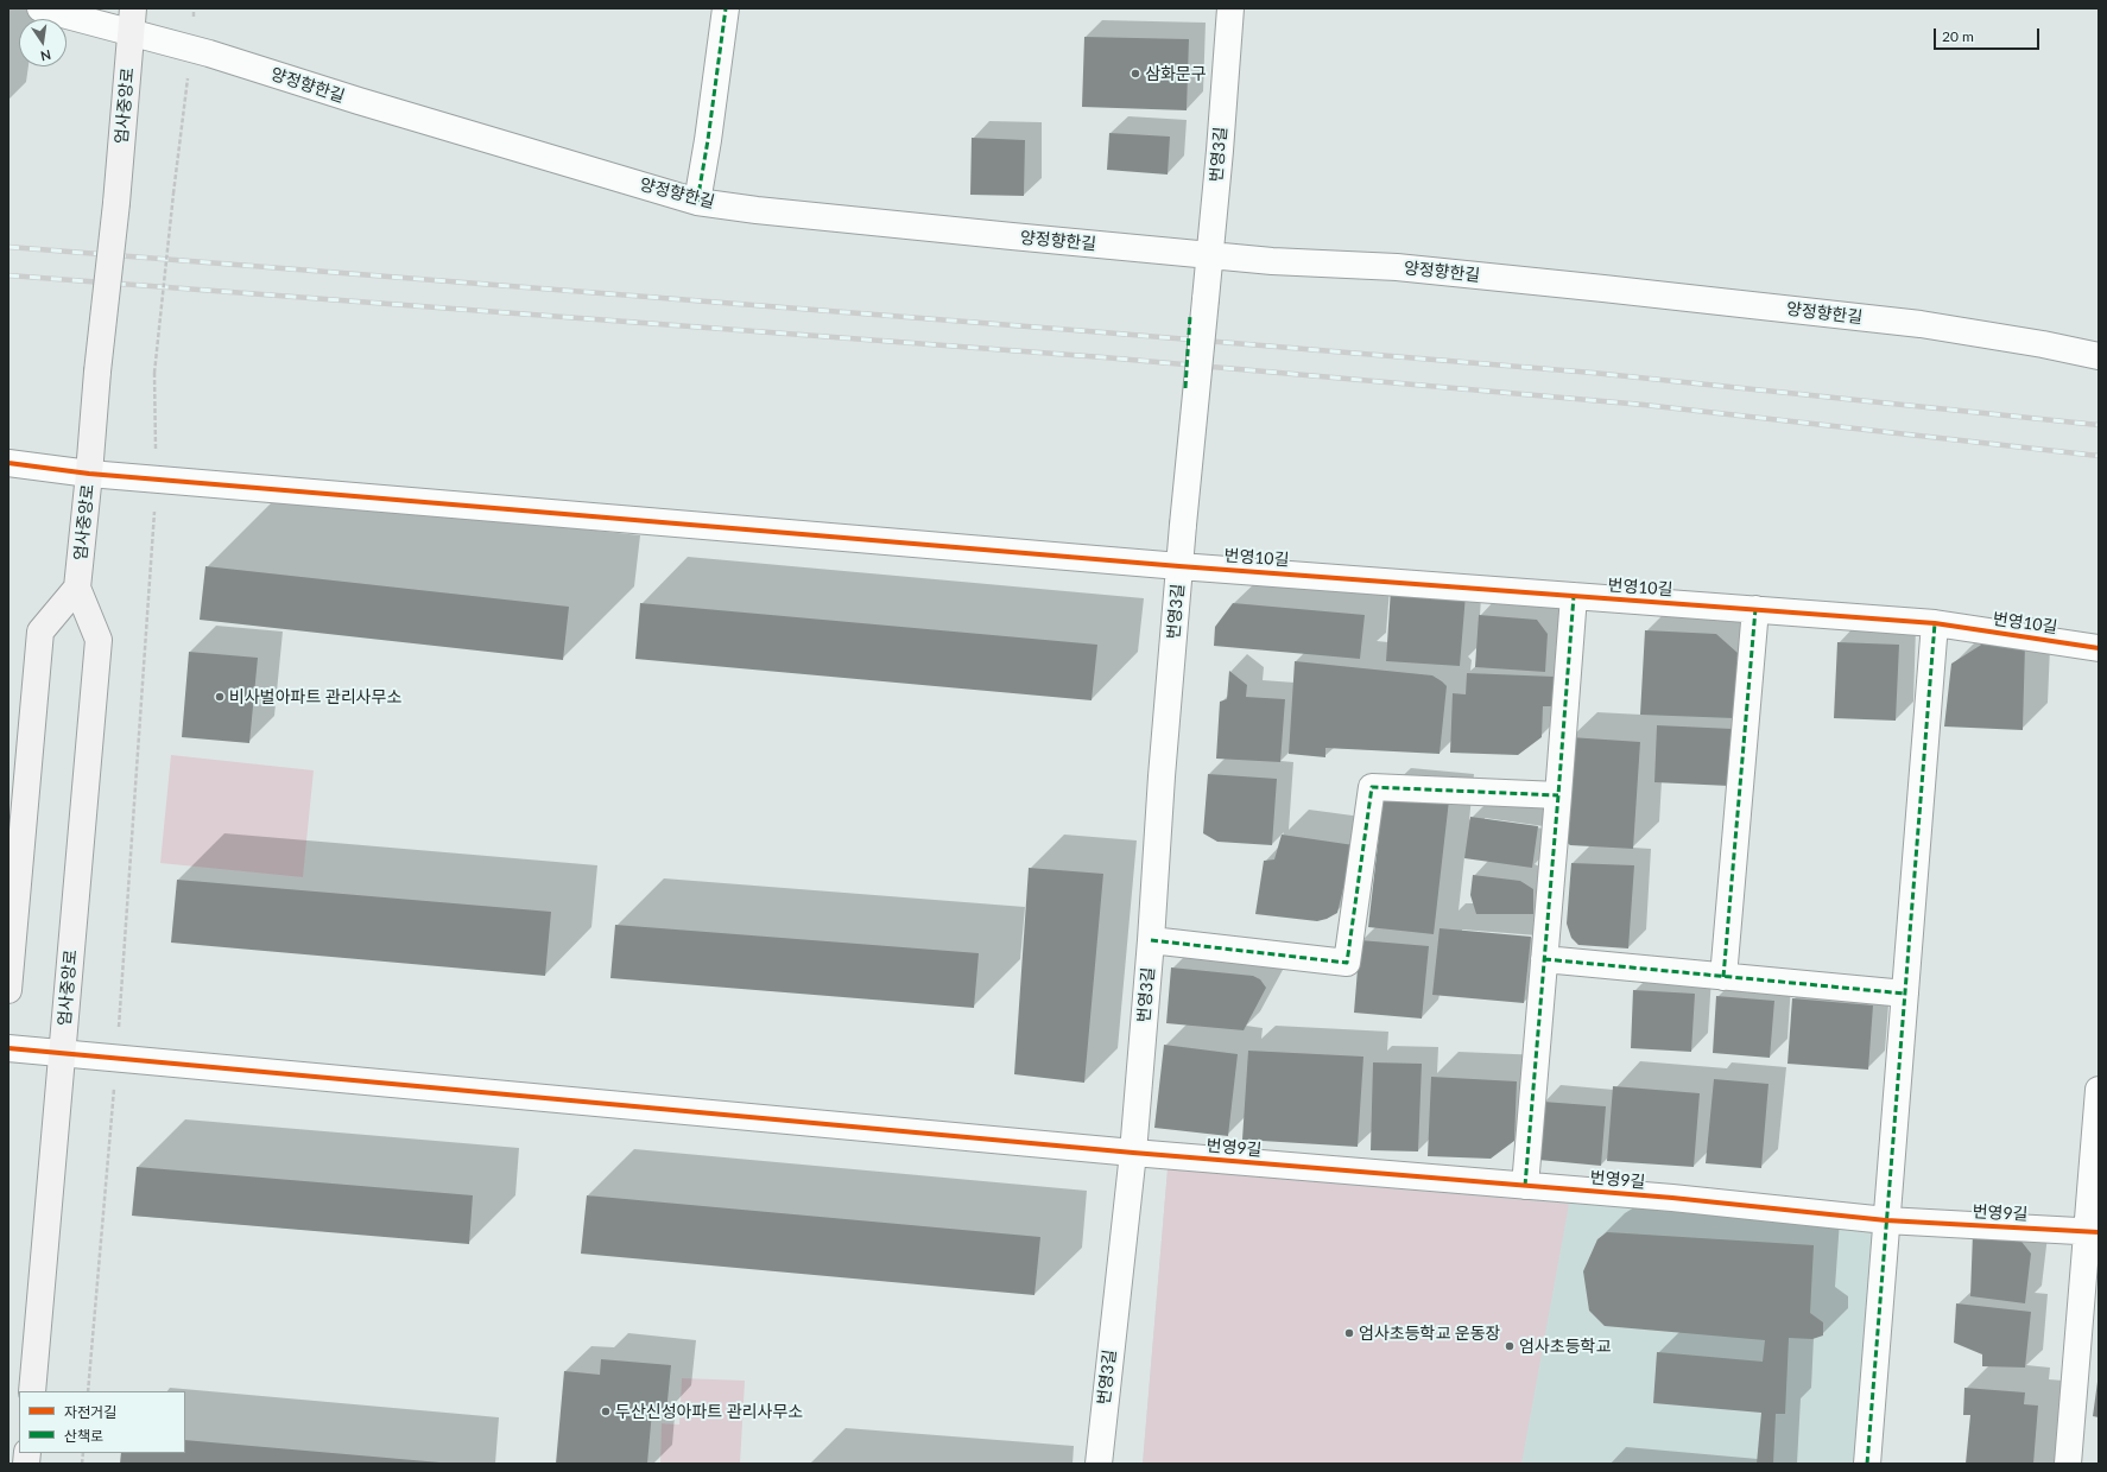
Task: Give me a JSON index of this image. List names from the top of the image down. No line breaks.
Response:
{"streets":{"main road":["엄사중앙로"],"street":["양정향한길","번영3길","번영10길","번영9길"]},"crossings":[["양정향한길","엄사중앙로"],["양정향한길","번영3길"],["엄사중앙로","번영10길"],["엄사중앙로","번영9길"],["번영3길","번영10길"],["번영3길","번영9길"]],"places":["삼화문구","비사벌아파트 관리사무소","엄사초등학교 운동장","엄사초등학교","두산신성아파트 관리사무소"],"legend":["자전거길","산책로"],"scale_bar":"20 m","north":"bottom"}
